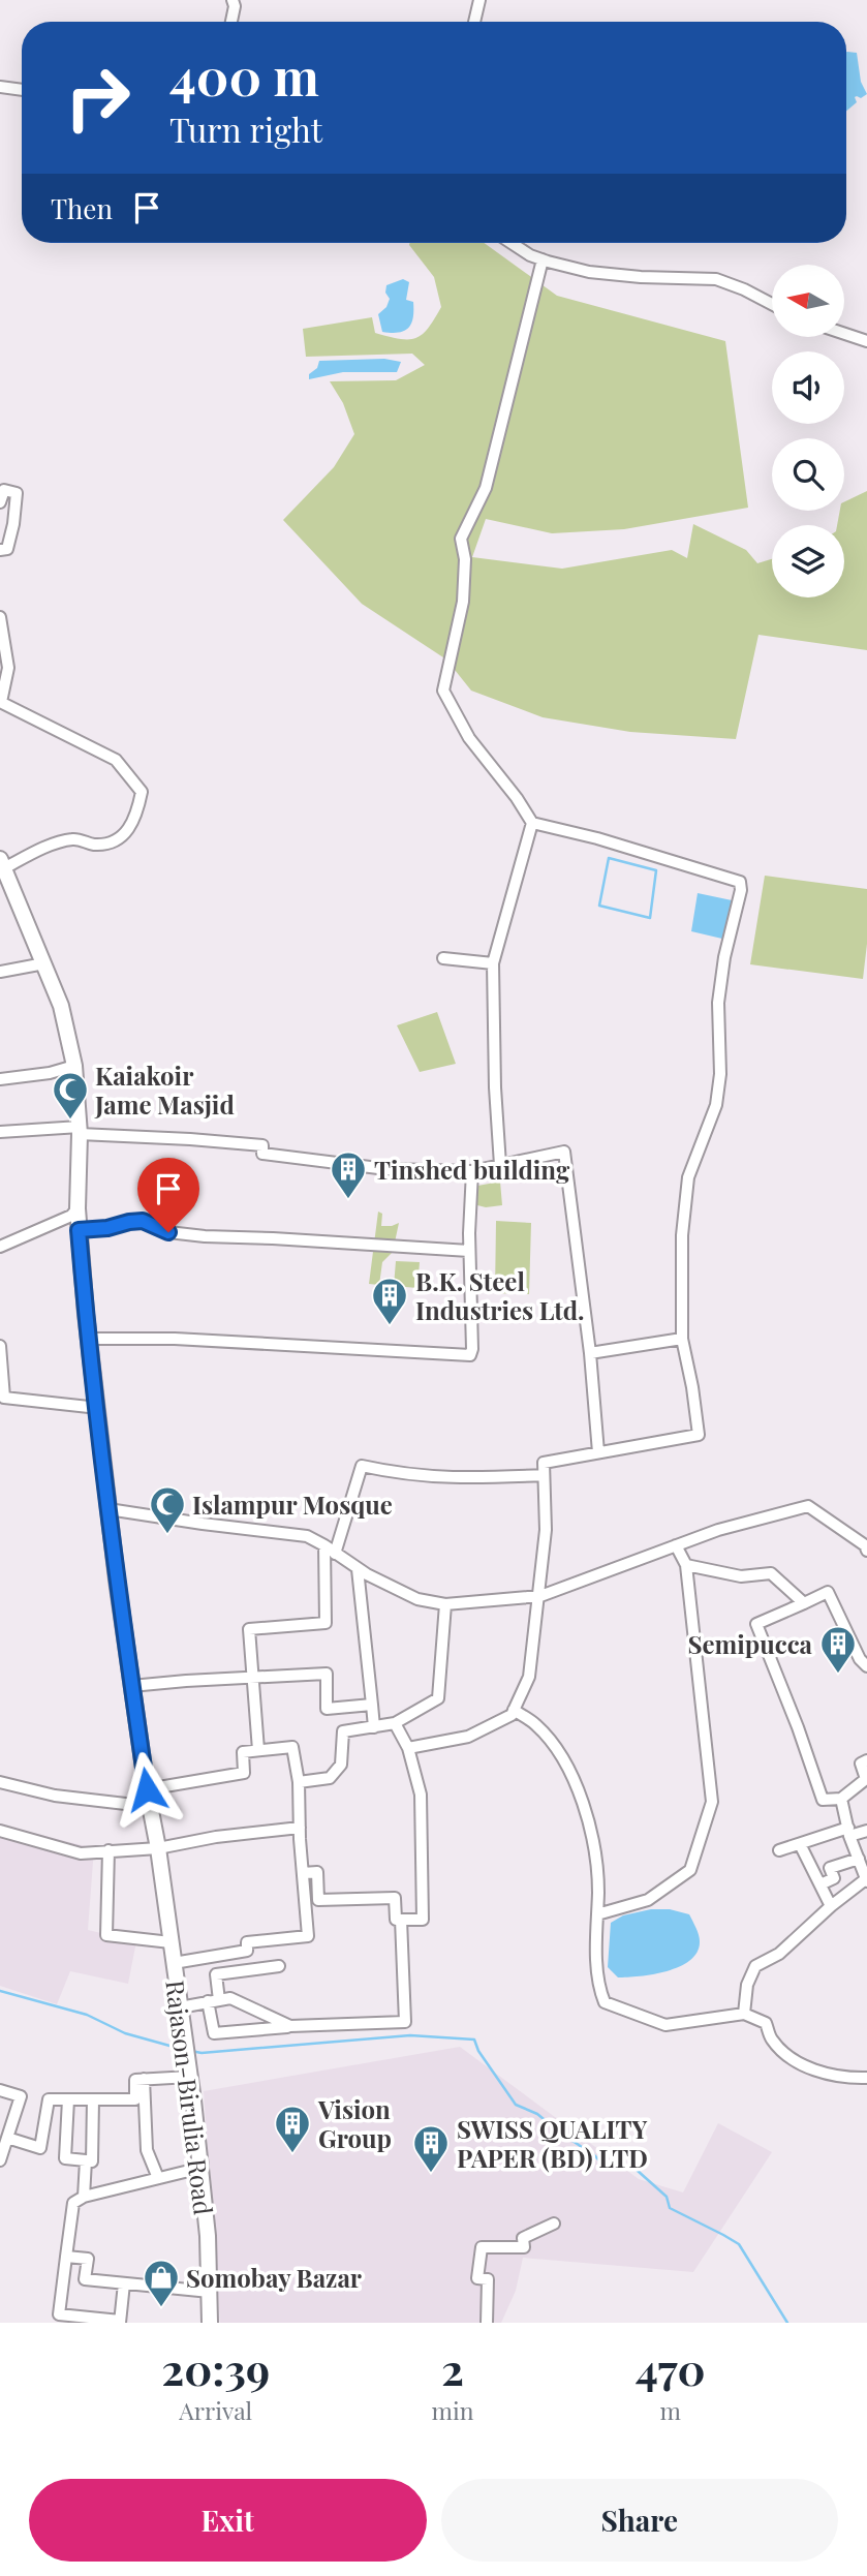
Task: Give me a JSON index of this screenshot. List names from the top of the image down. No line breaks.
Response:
{"streets":{"street":["Rajason-Birulia Road"]},"places":{"mosque":["Kaiakoir Jame Masjid","Islampur Mosque"],"building":["Tinshed building","B.K. Steel Industries Ltd.","Semipucca","Vision Group","SWISS QUALITY PAPER (BD) LTD"],"shop":["Somobay Bazar"]},"north":"left","page":{"turn":["400 m","Turn right"],"then":"Then","eta":["20:39","Arrival","2","min","470","m"],"buttons":["Exit","Share"]}}
